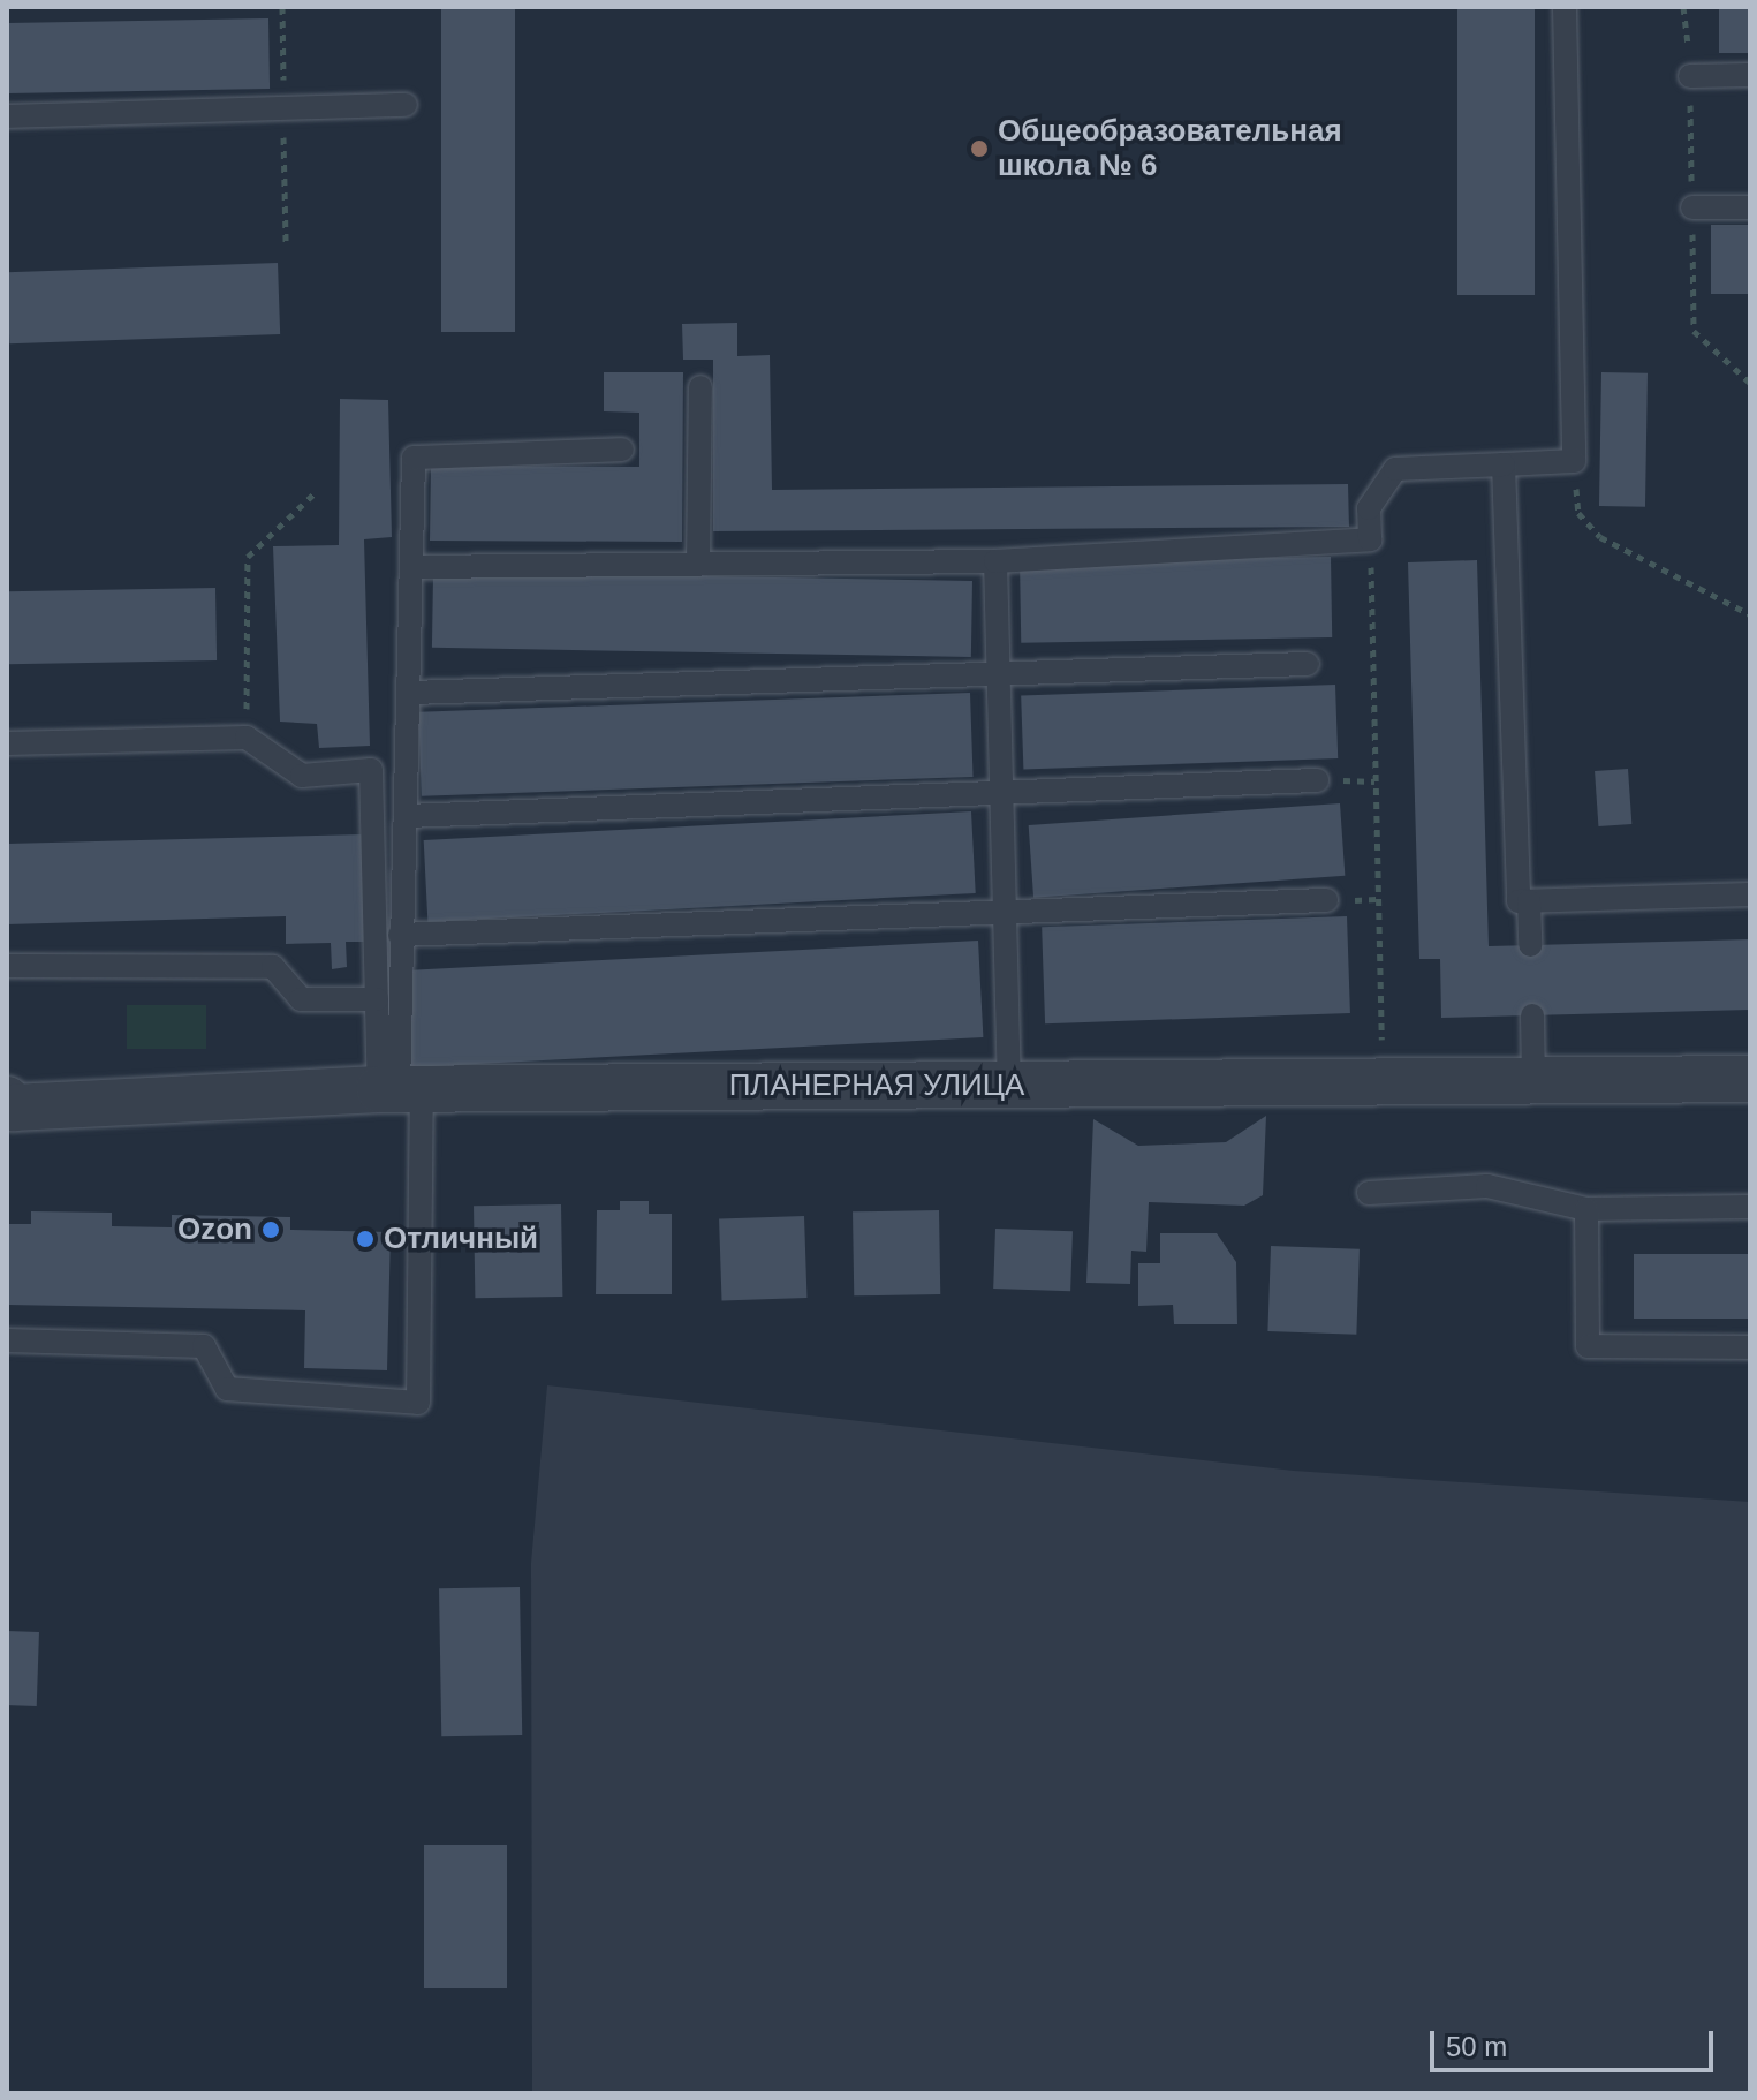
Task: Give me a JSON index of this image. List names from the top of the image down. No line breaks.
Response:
{"streets":{"street":["ПЛАНЕРНАЯ УЛИЦА"]},"places":["Общеобразовательная школа № 6","Ozon","Отличный"],"scale_bar":"50 m"}
